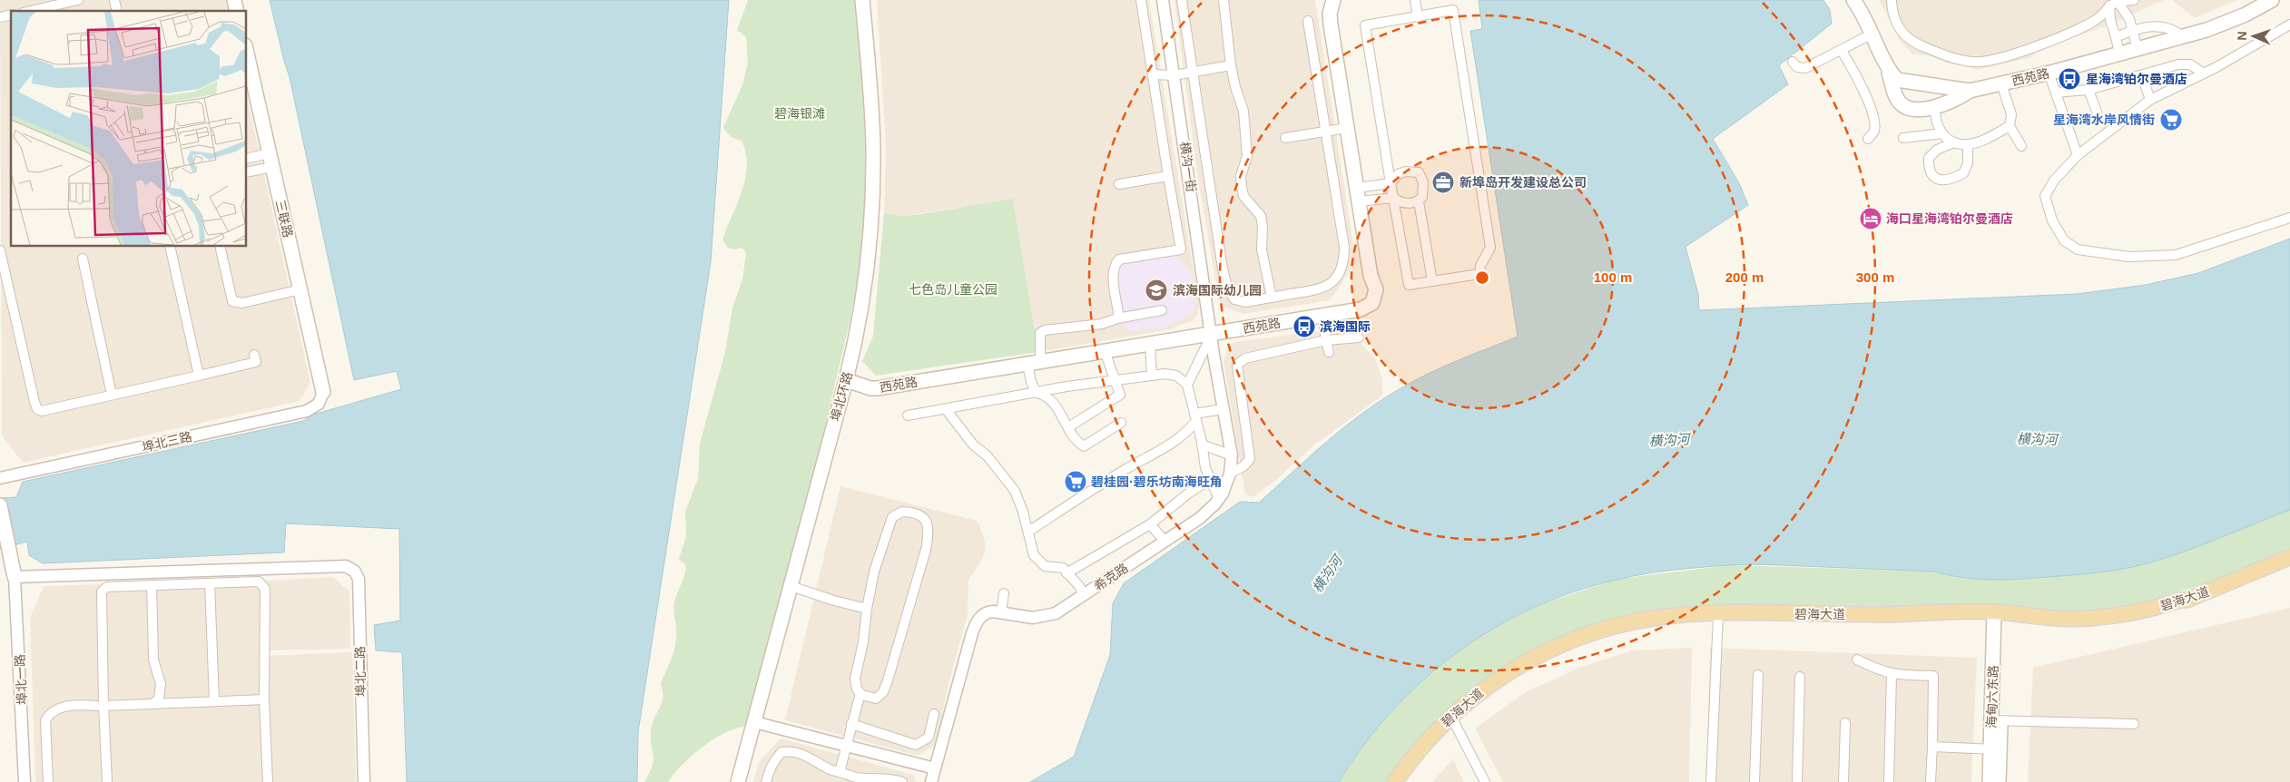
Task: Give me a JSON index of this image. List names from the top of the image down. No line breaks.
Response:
{"streets":{"main road":["西苑路","三联路","埠北环路","碧海大道","海甸六东路"],"street":["横沟一街","埠北三路","希克路","埠北二路","埠北一路"]},"crossings":[["西苑路","横沟一街"],["西苑路","埠北环路"],["西苑路","希克路"],["横沟一街","希克路"],["三联路","埠北三路"],["碧海大道","海甸六东路"],["埠北二路","埠北一路"]],"water":["横沟河"],"parks":["碧海银滩","七色岛儿童公园"],"places":{"bus stop":["星海湾铂尔曼酒店","滨海国际"],"supermarket":["星海湾水岸风情街","碧桂园·碧乐坊南海旺角"],"office":["新埠岛开发建设总公司"],"hotel":["海口星海湾铂尔曼酒店"],"school or university":["滨海国际幼儿园"]},"north":"left","rings":["100 m","200 m","300 m"]}
